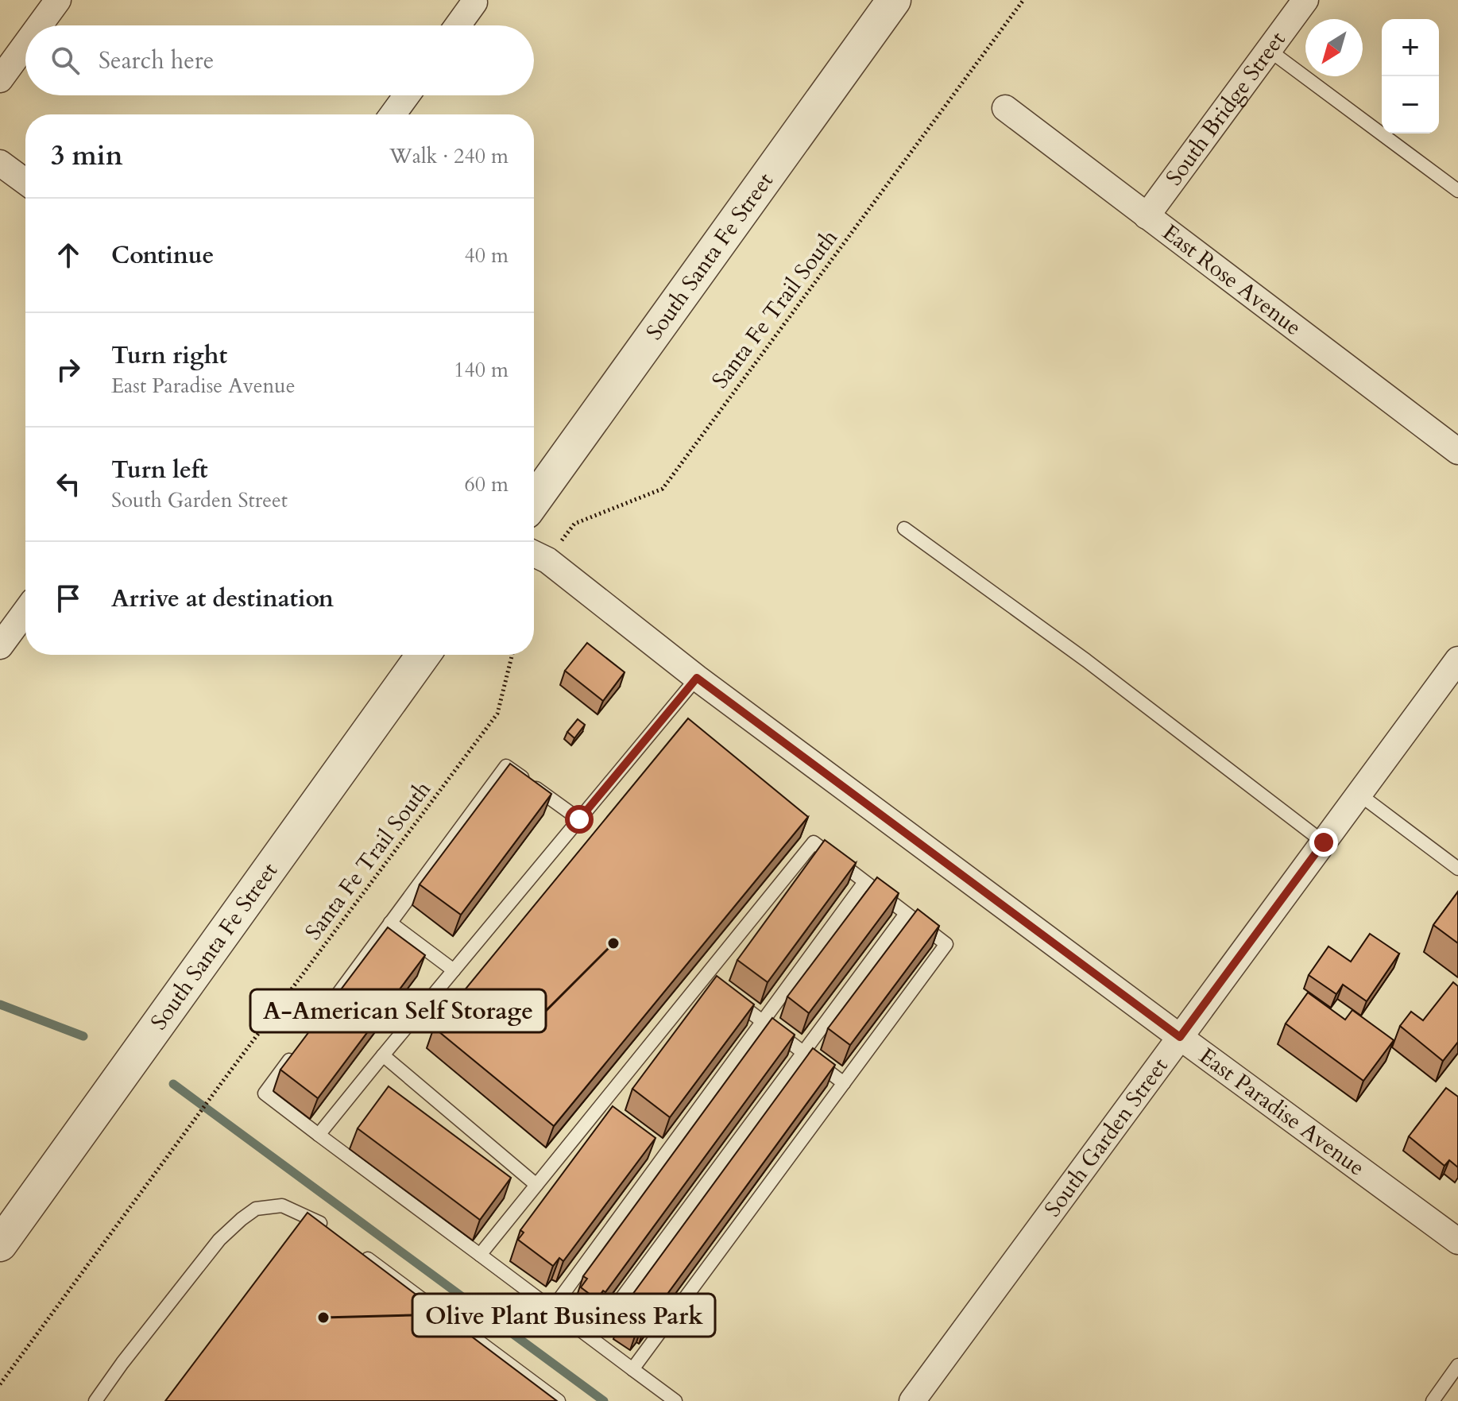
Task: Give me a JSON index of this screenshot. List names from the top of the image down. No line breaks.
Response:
{"streets":{"street":["South Bridge Street","South Santa Fe Street","East Rose Avenue","East Paradise Avenue","South Garden Street"],"path":["Santa Fe Trail South"]},"crossings":[["South Bridge Street","East Rose Avenue"],["Santa Fe Trail South","East Paradise Avenue"],["East Paradise Avenue","South Garden Street"]],"places":["A-American Self Storage","Olive Plant Business Park"],"north":"bottom left","page":{"map_buttons":["+","−"],"search":"Search here","heading":["3 min","Walk · 240 m"],"list":[["Continue","40 m"],["Turn right","East Paradise Avenue","140 m"],["Turn left","South Garden Street","60 m"],"Arrive at destination"]}}
